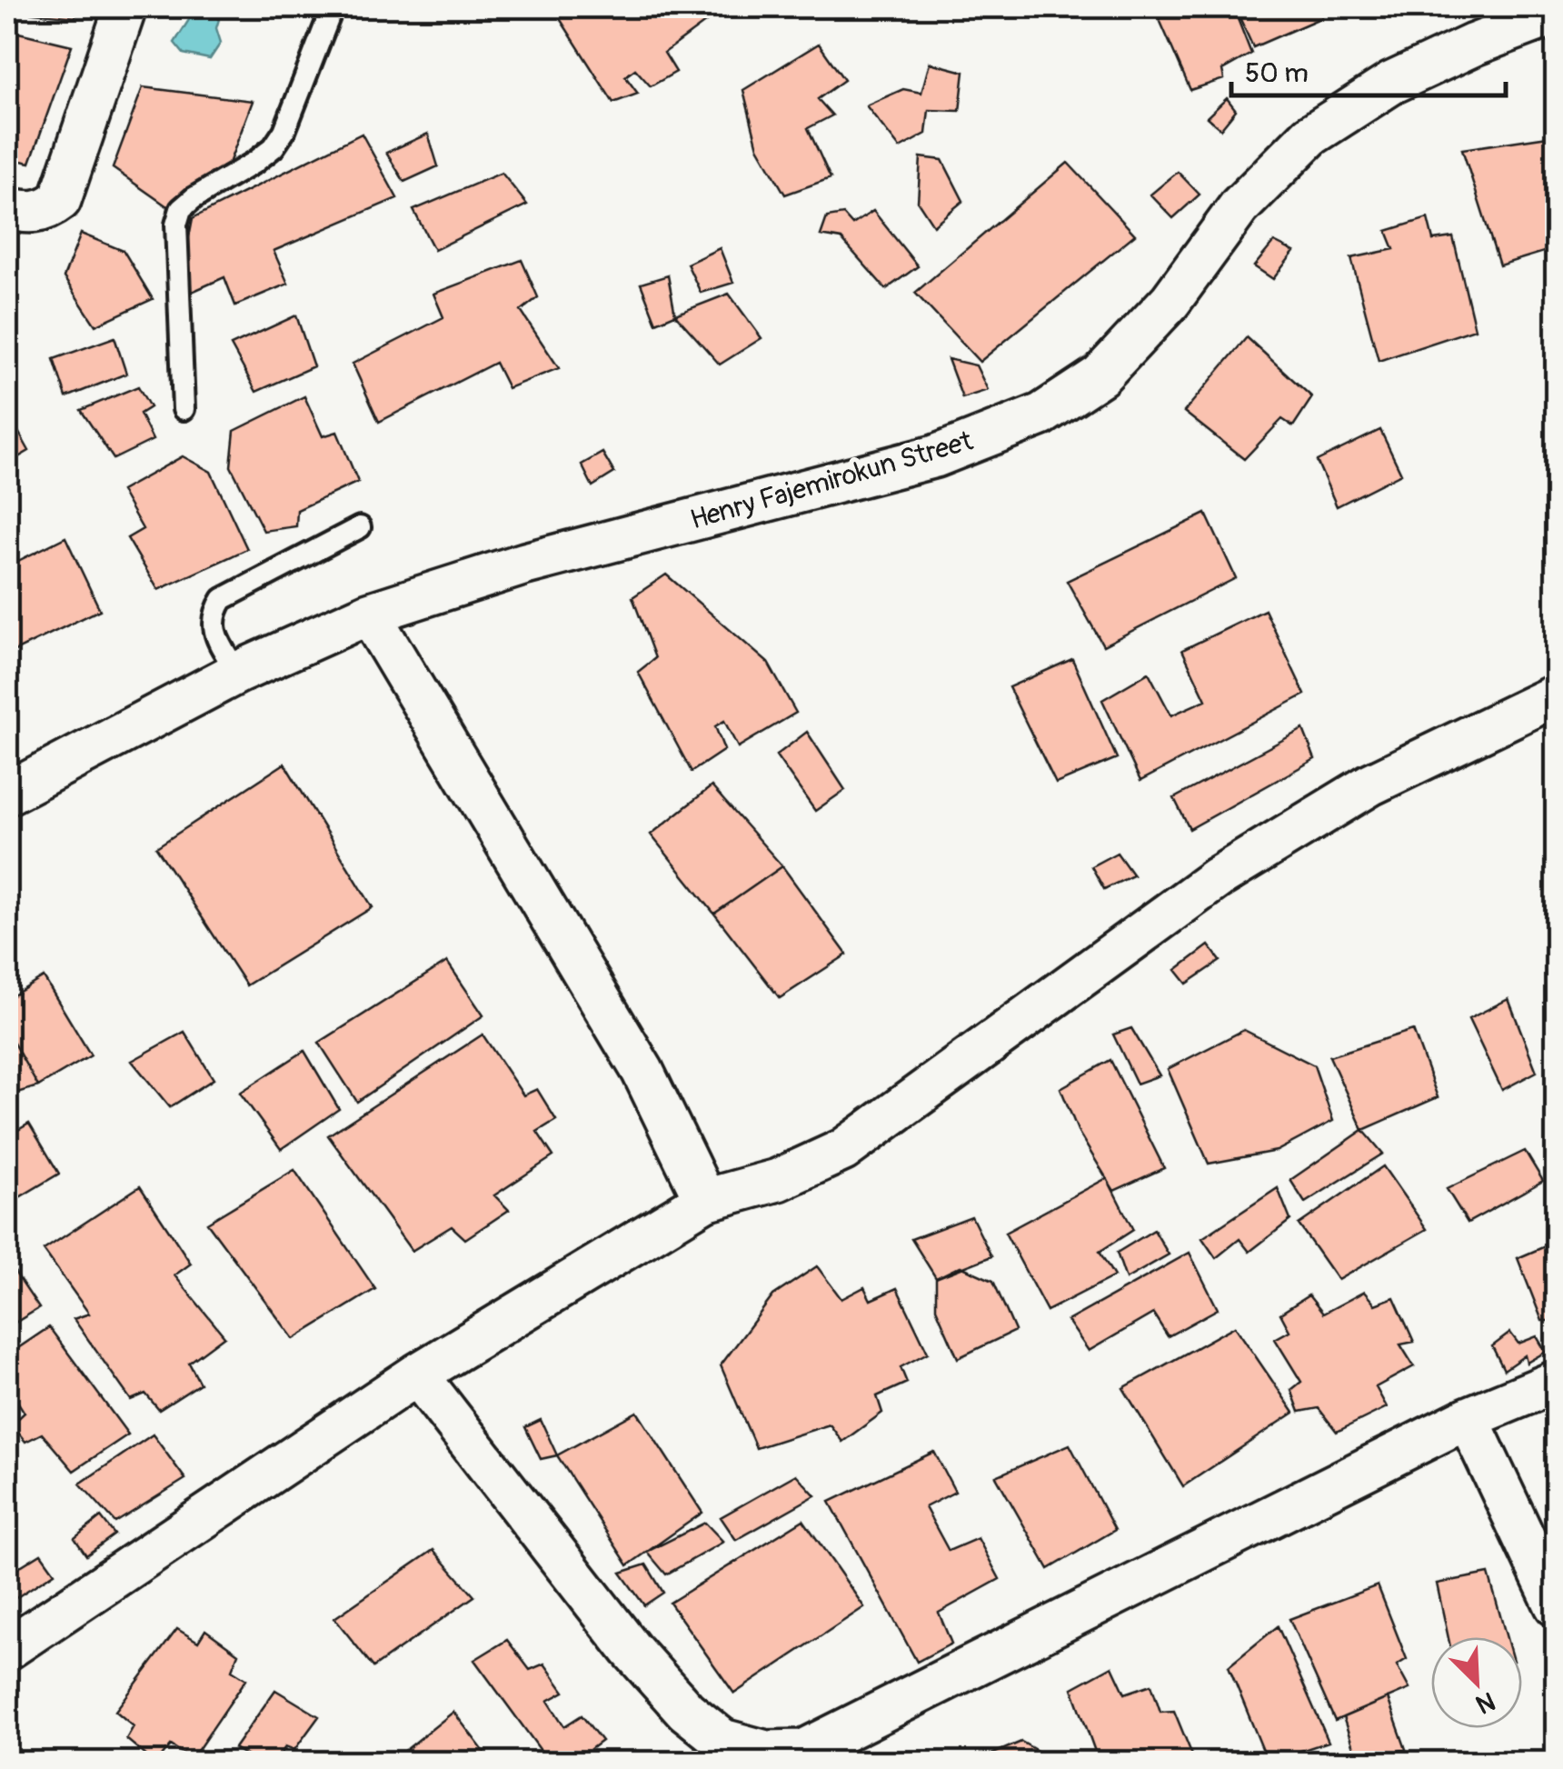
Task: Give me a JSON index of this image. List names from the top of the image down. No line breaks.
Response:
{"streets":{"street":["Henry Fajemirokun Street"]},"scale_bar":"50 m","north":"bottom right"}
